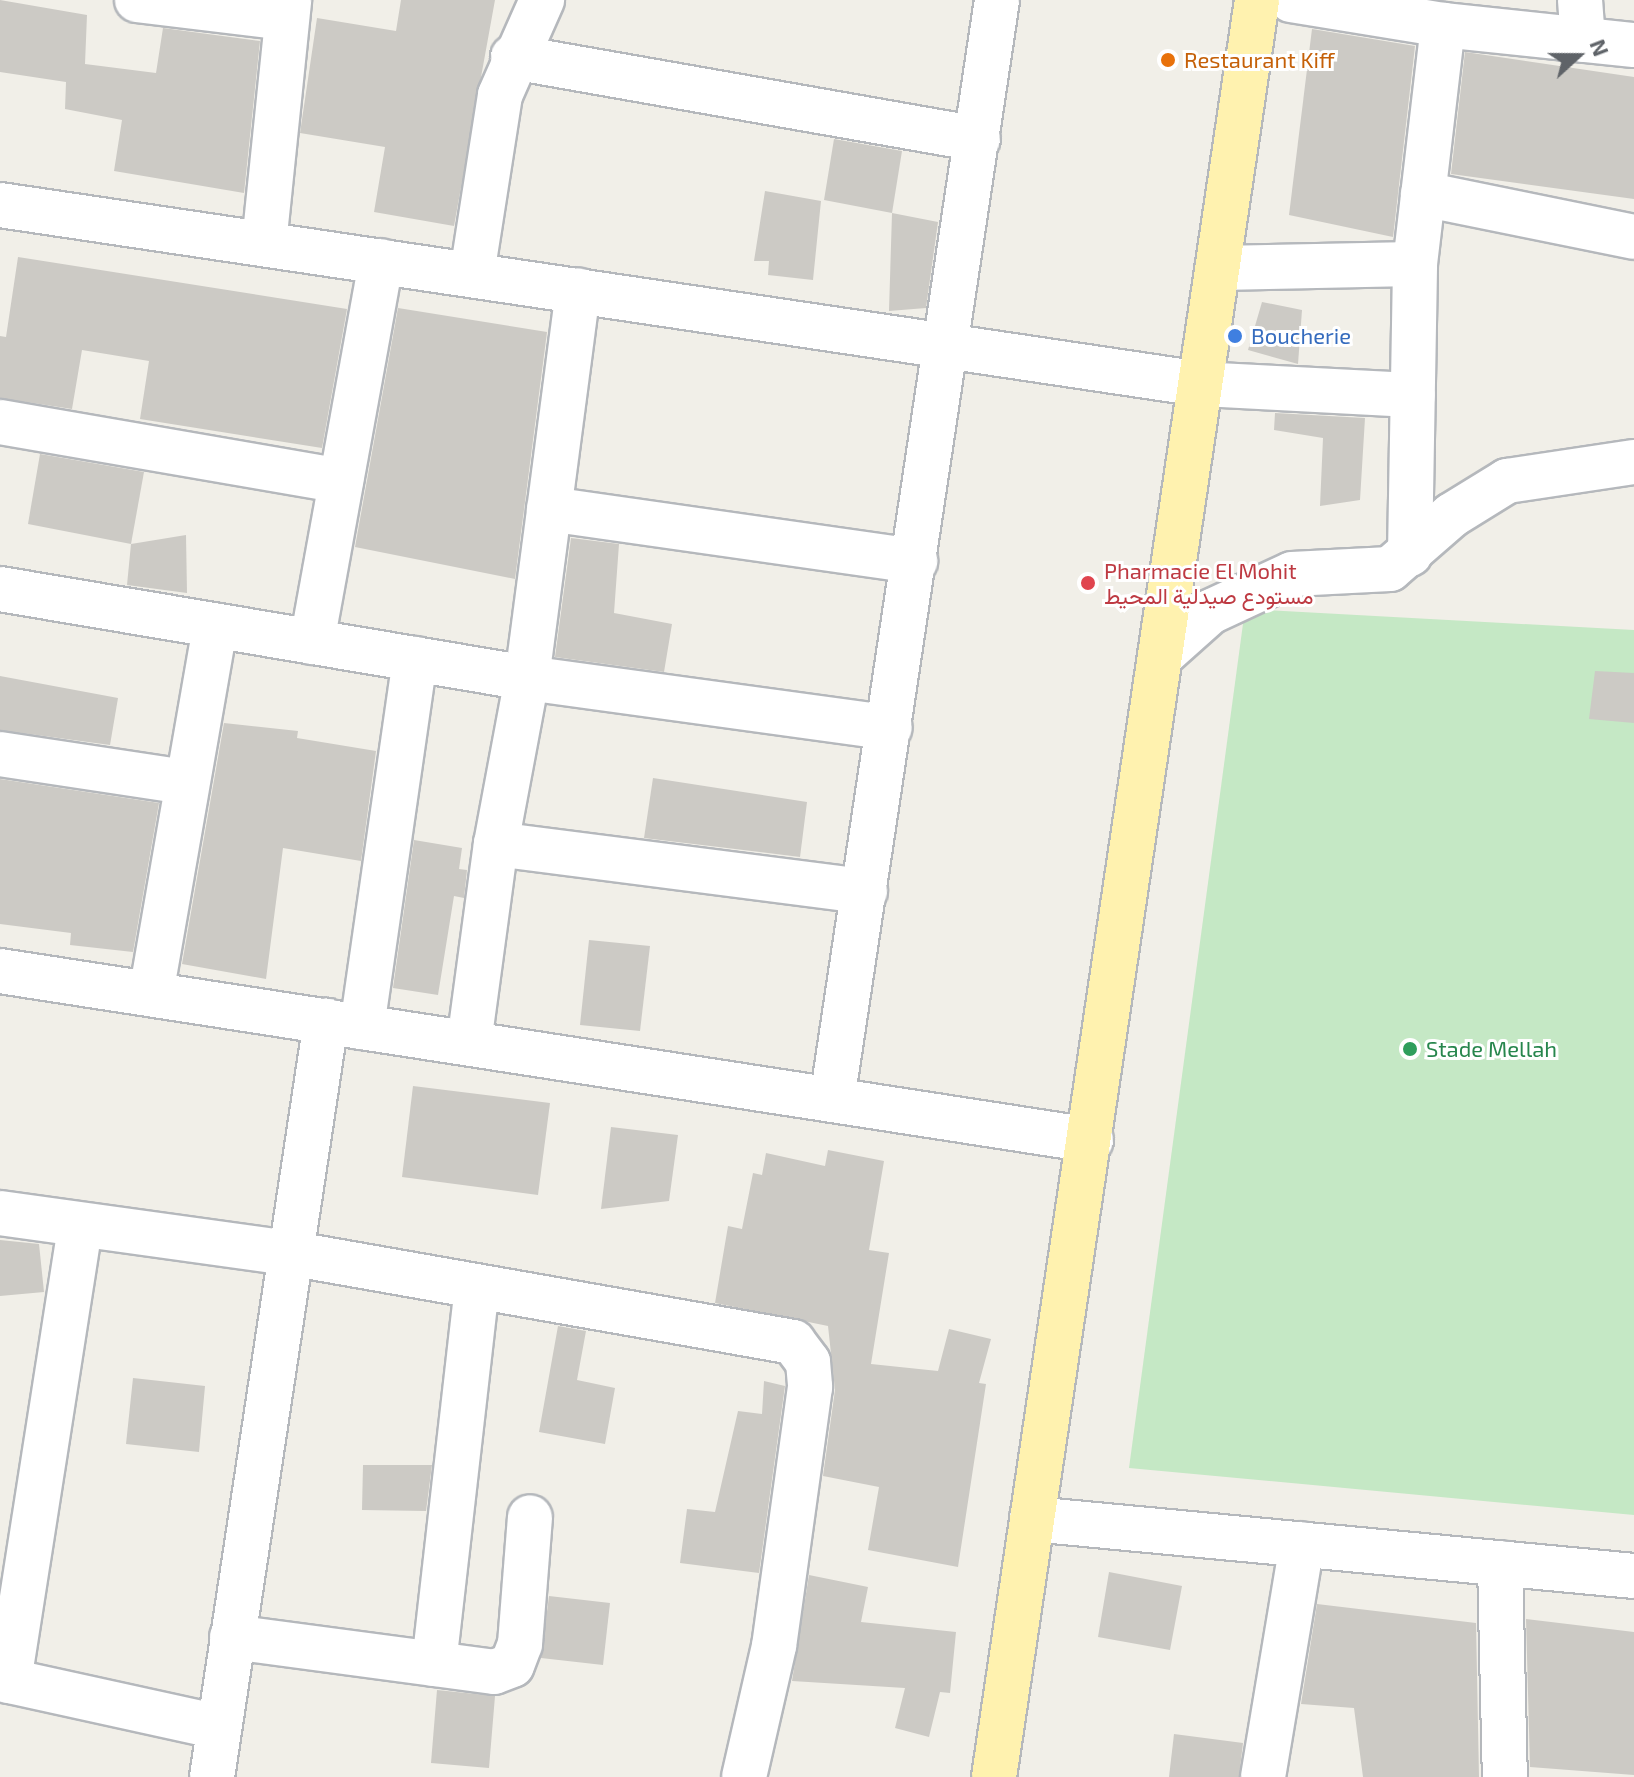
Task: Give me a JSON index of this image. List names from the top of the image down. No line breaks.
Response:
{"places":["Restaurant Kiff","Boucherie","Pharmacie El Mohit مستودع صيدلية المحيط","Stade Mellah"],"north":"right"}
